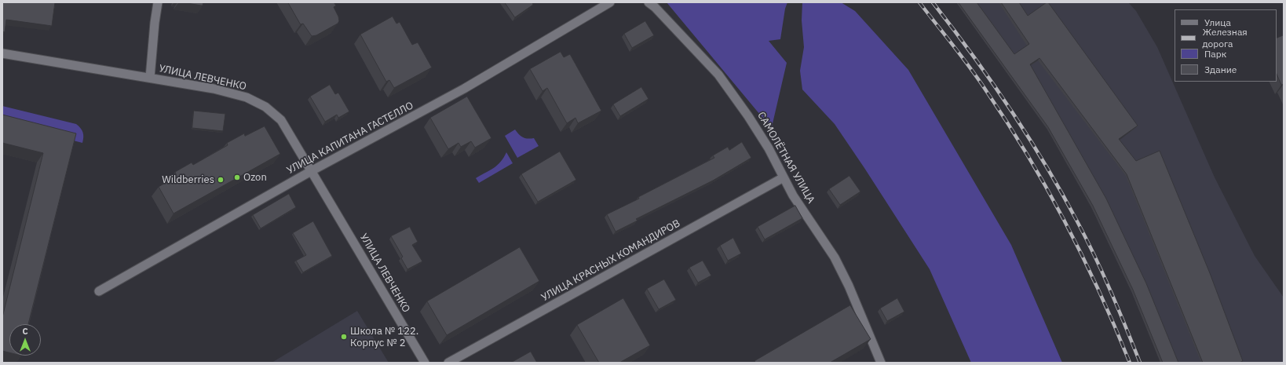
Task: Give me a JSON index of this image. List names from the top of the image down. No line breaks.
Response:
{"streets":{"street":["УЛИЦА ЛЕВЧЕНКО","УЛИЦА КАПИТАНА ГАСТЕЛЛО","САМОЛЁТНАЯ УЛИЦА","УЛИЦА КРАСНЫХ КОМАНДИРОВ"]},"crossings":[["УЛИЦА ЛЕВЧЕНКО","УЛИЦА КАПИТАНА ГАСТЕЛЛО"],["САМОЛЁТНАЯ УЛИЦА","УЛИЦА КРАСНЫХ КОМАНДИРОВ"]],"places":["Ozon","Wildberries","Школа № 122. Корпус № 2"],"legend":["Улица","Железная дорога","Парк","Здание"],"north":"top"}
